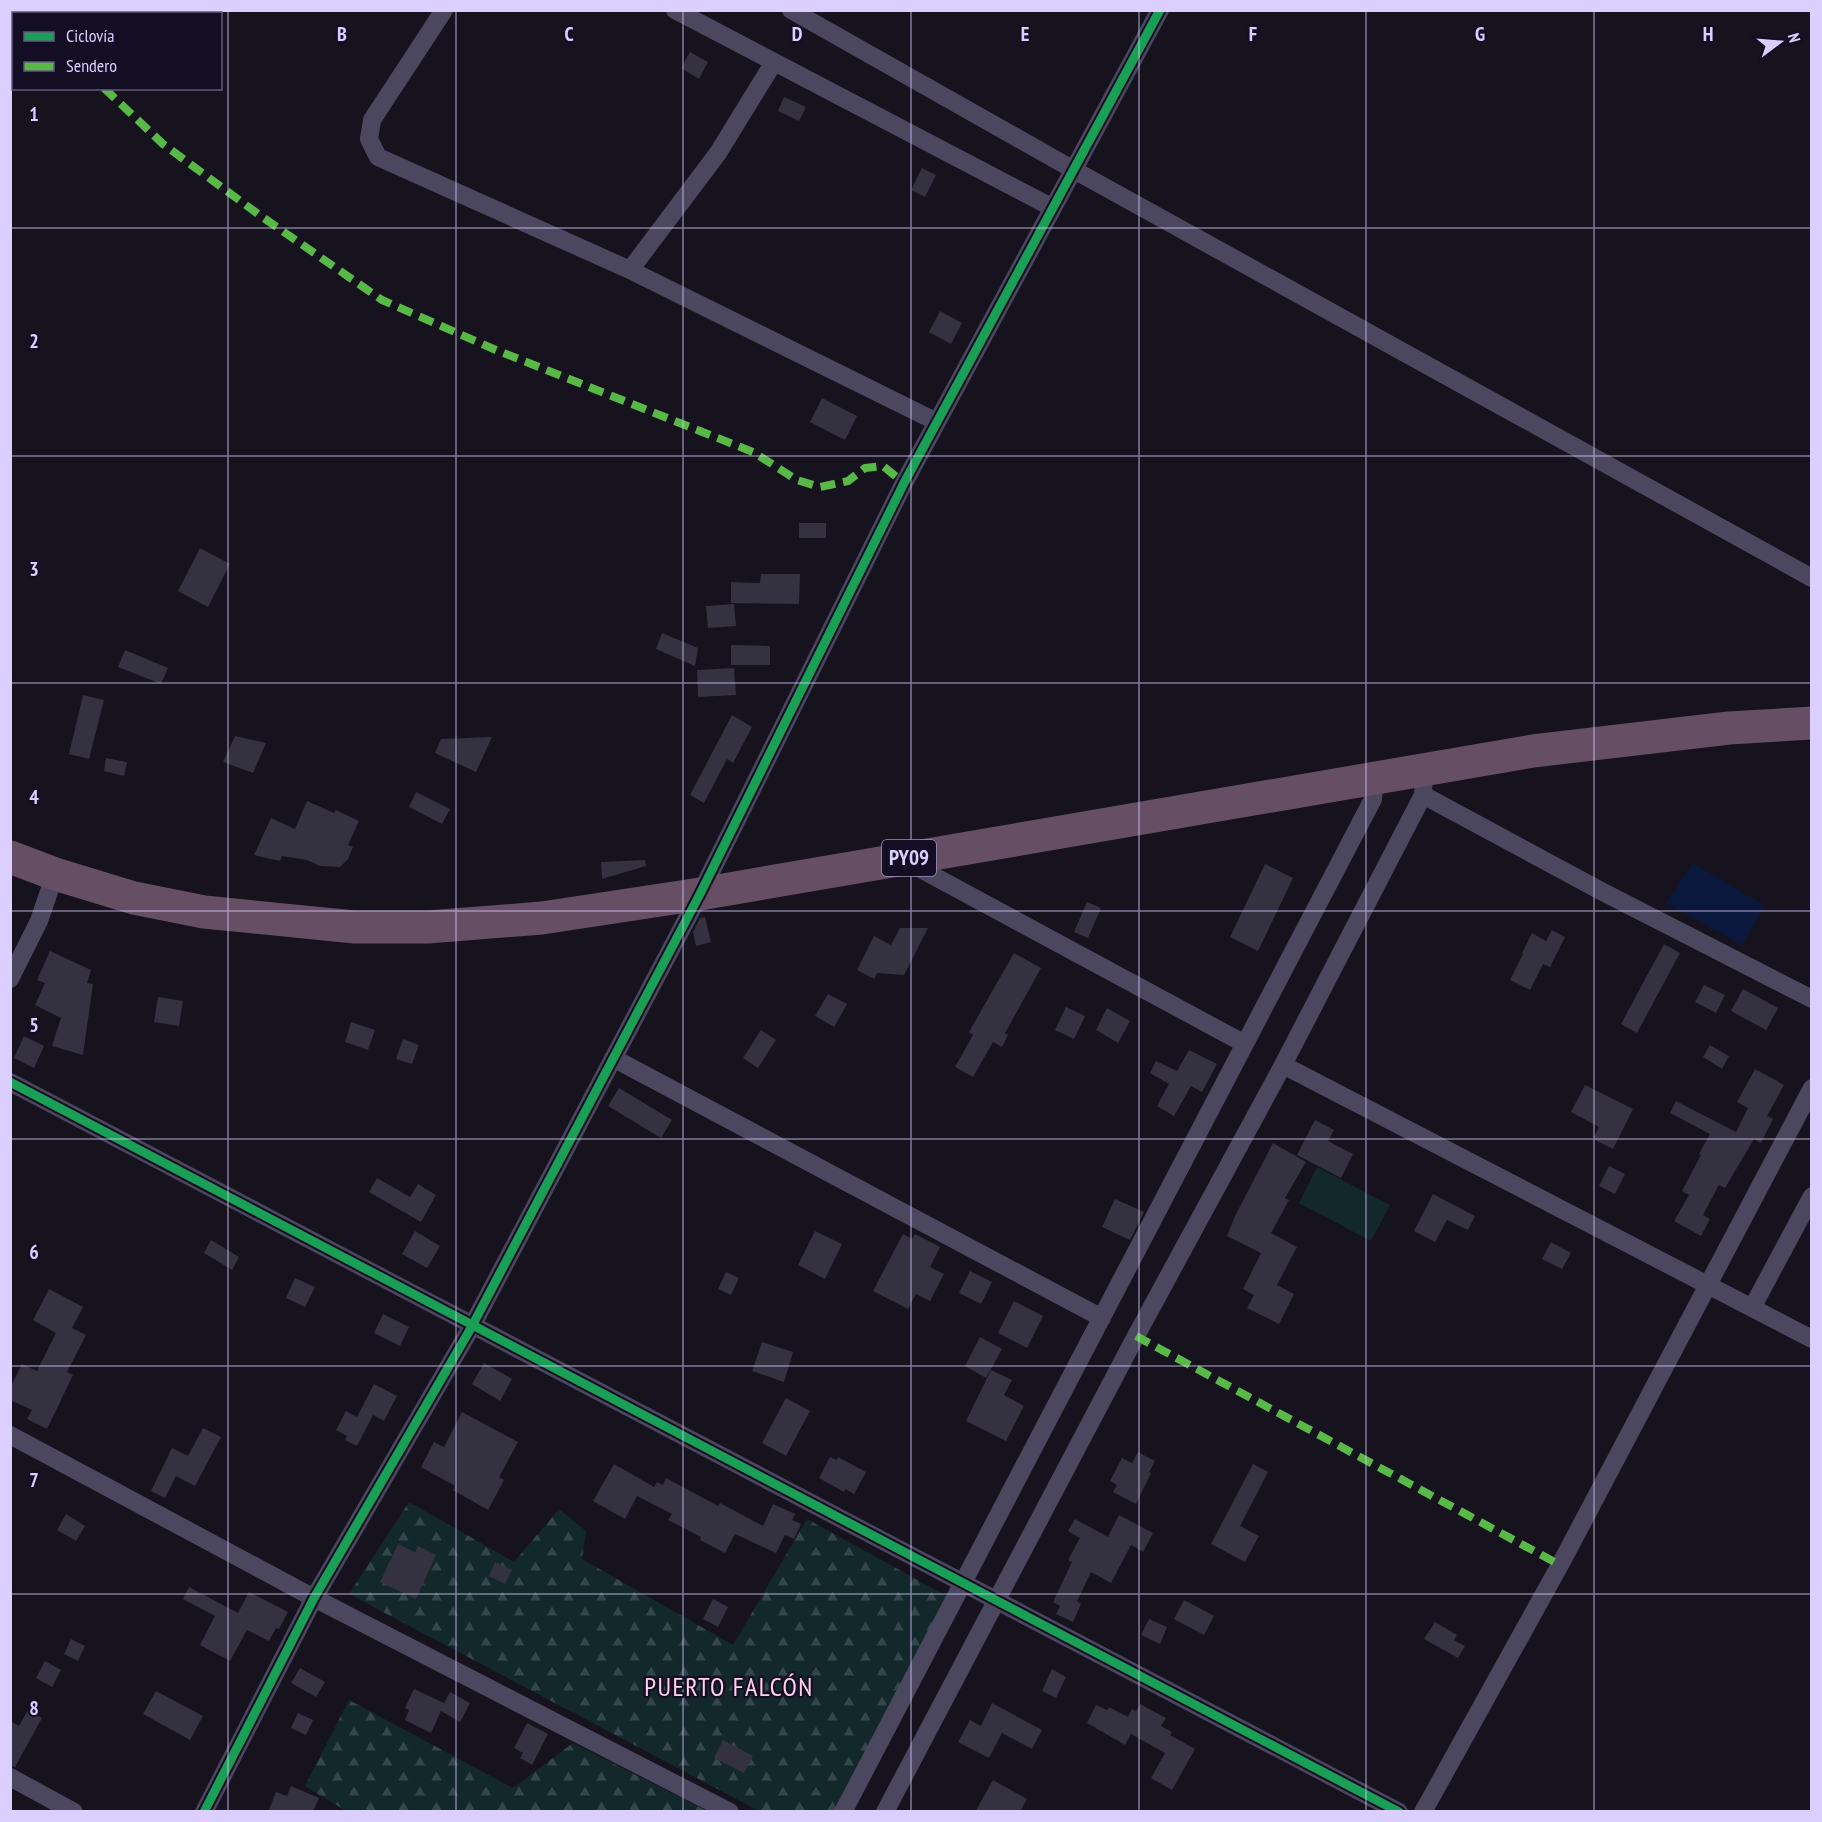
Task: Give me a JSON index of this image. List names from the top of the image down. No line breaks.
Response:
{"streets":{"highway":["PY09"]},"districts":["PUERTO FALCÓN"],"legend":["Ciclovía","Sendero"],"north":"right","grid":{"columns":["B","C","D","E","F","G","H"],"rows":["1","2","3","4","5","6","7","8"]}}
